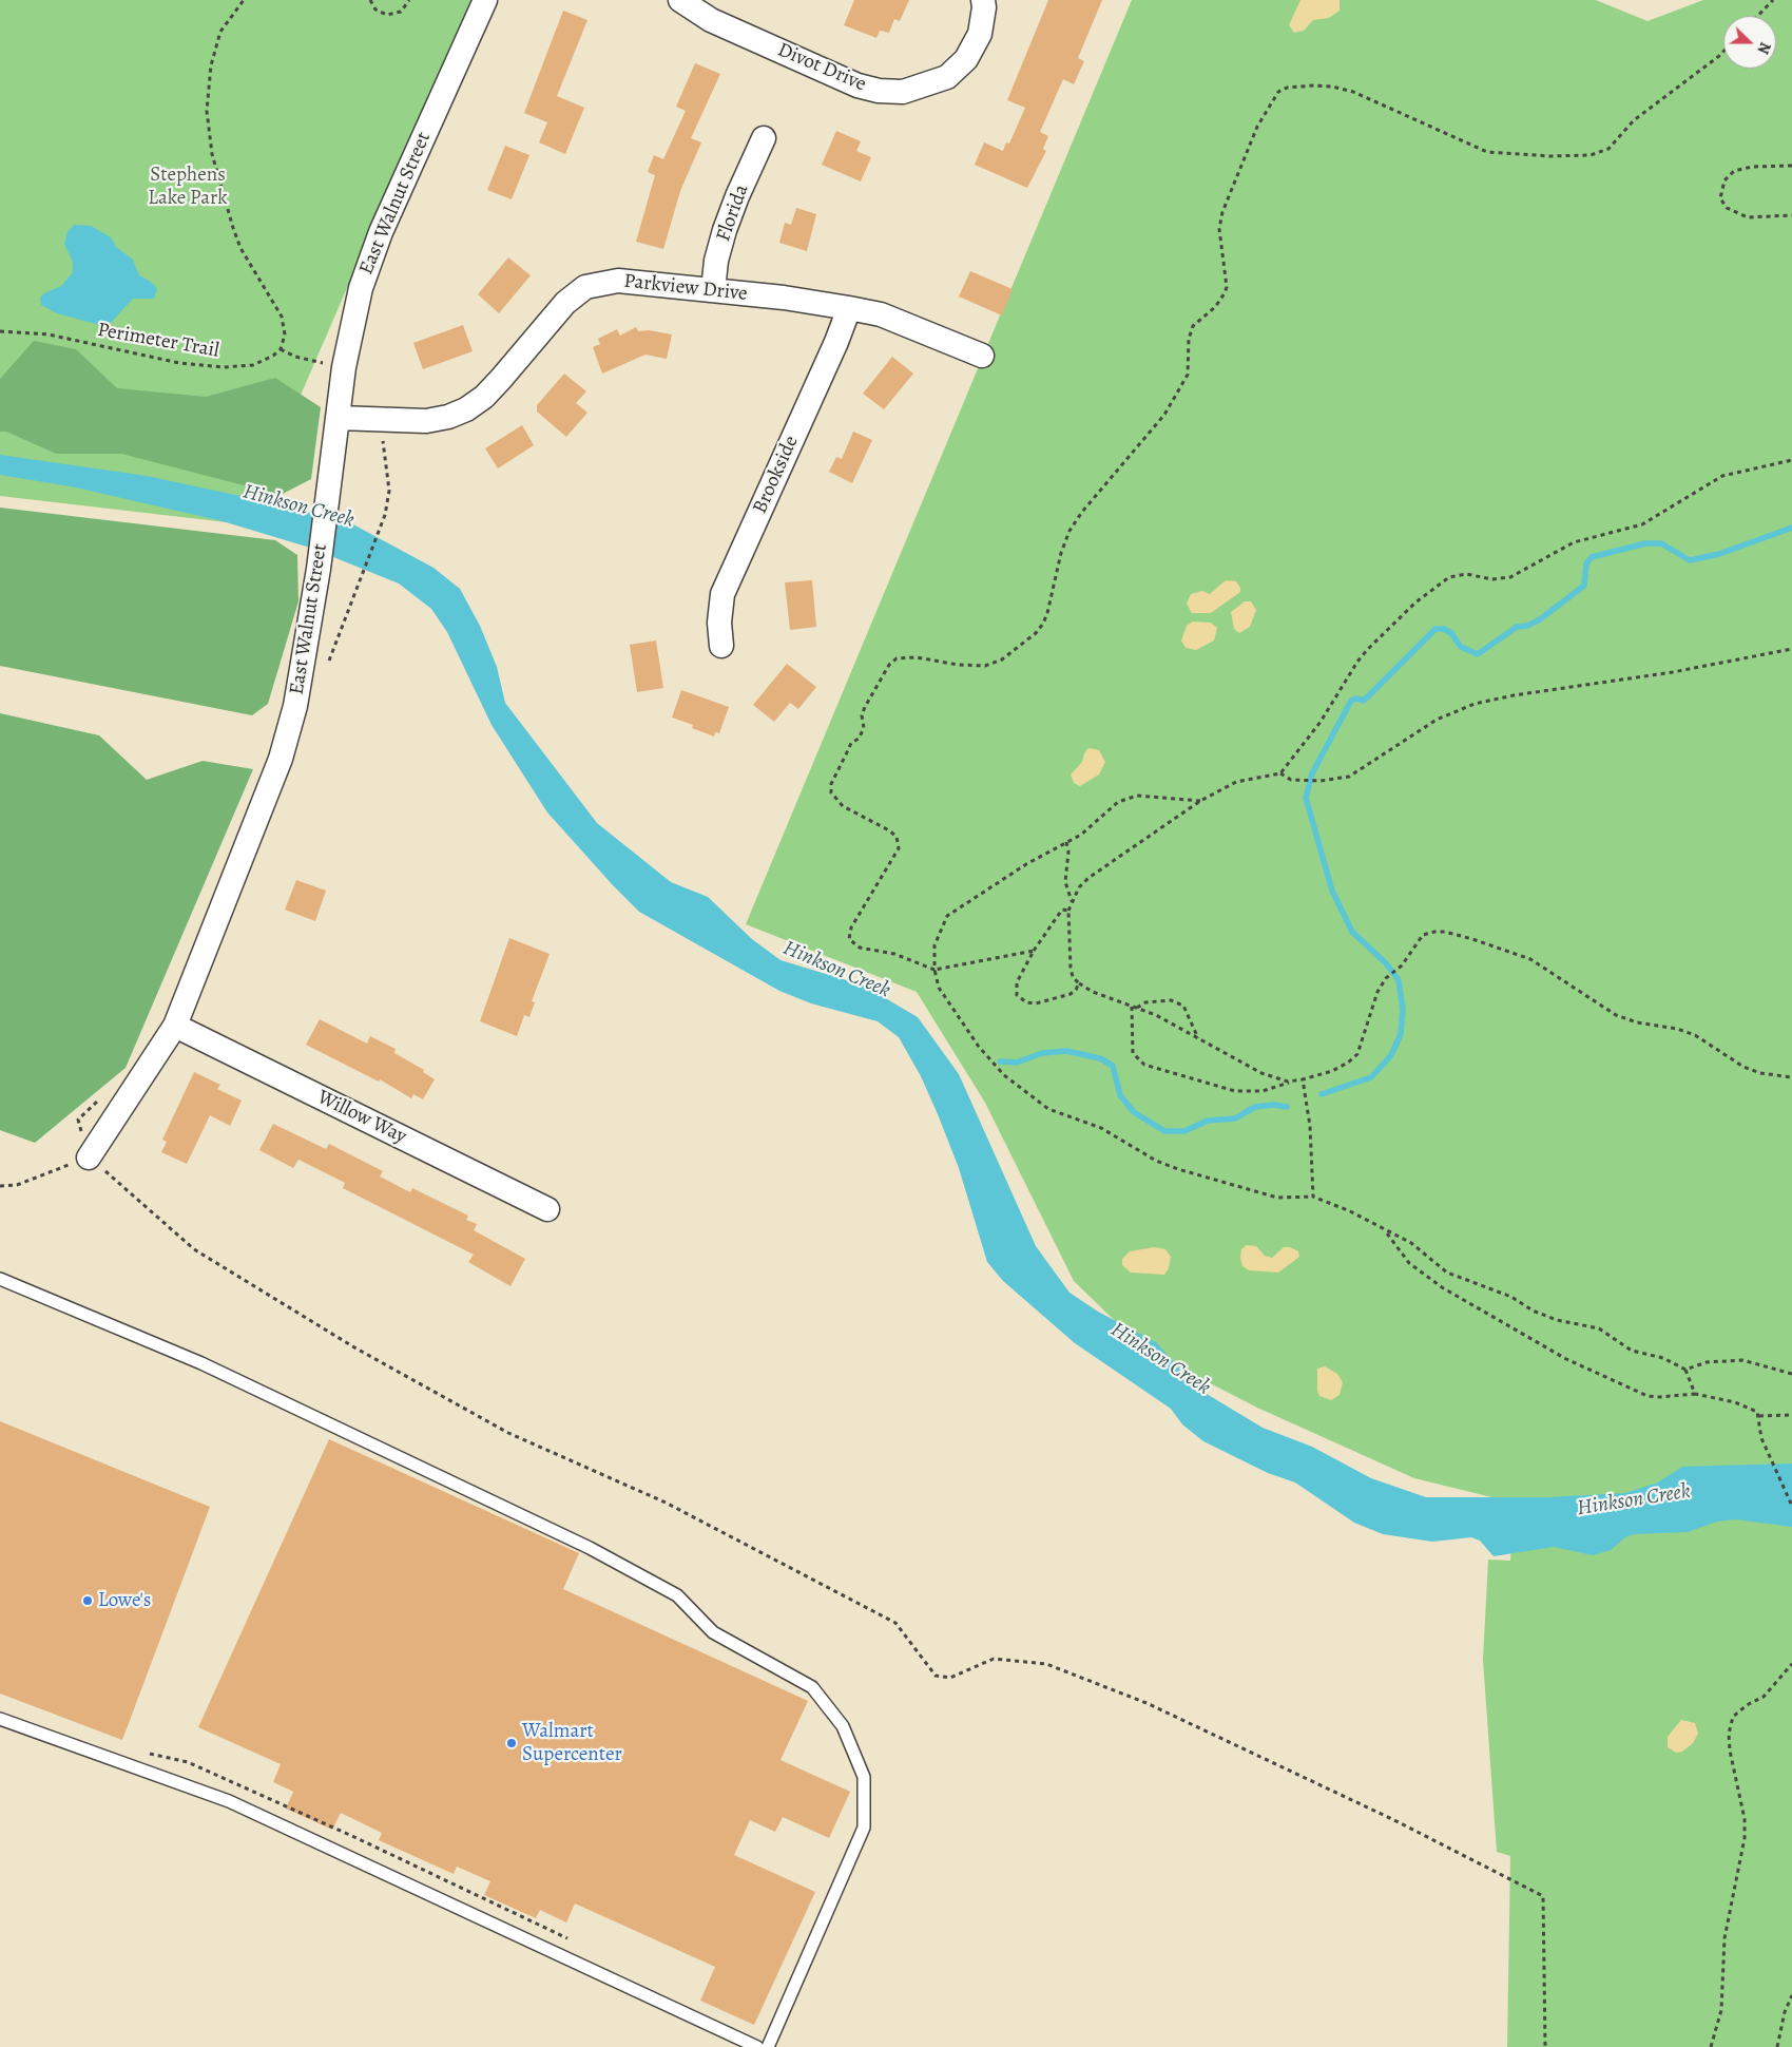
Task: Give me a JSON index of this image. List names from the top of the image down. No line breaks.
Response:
{"streets":{"street":["Divot Drive","East Walnut Street","Florida","Parkview Drive","Brookside","Willow Way"],"path":["Perimeter Trail"]},"crossings":[["East Walnut Street","Parkview Drive"],["East Walnut Street","Willow Way"],["Florida","Parkview Drive"],["Parkview Drive","Brookside"]],"water":["Hinkson Creek"],"parks":["Stephens Lake Park"],"places":["Lowe's","Walmart Supercenter"],"north":"right"}
